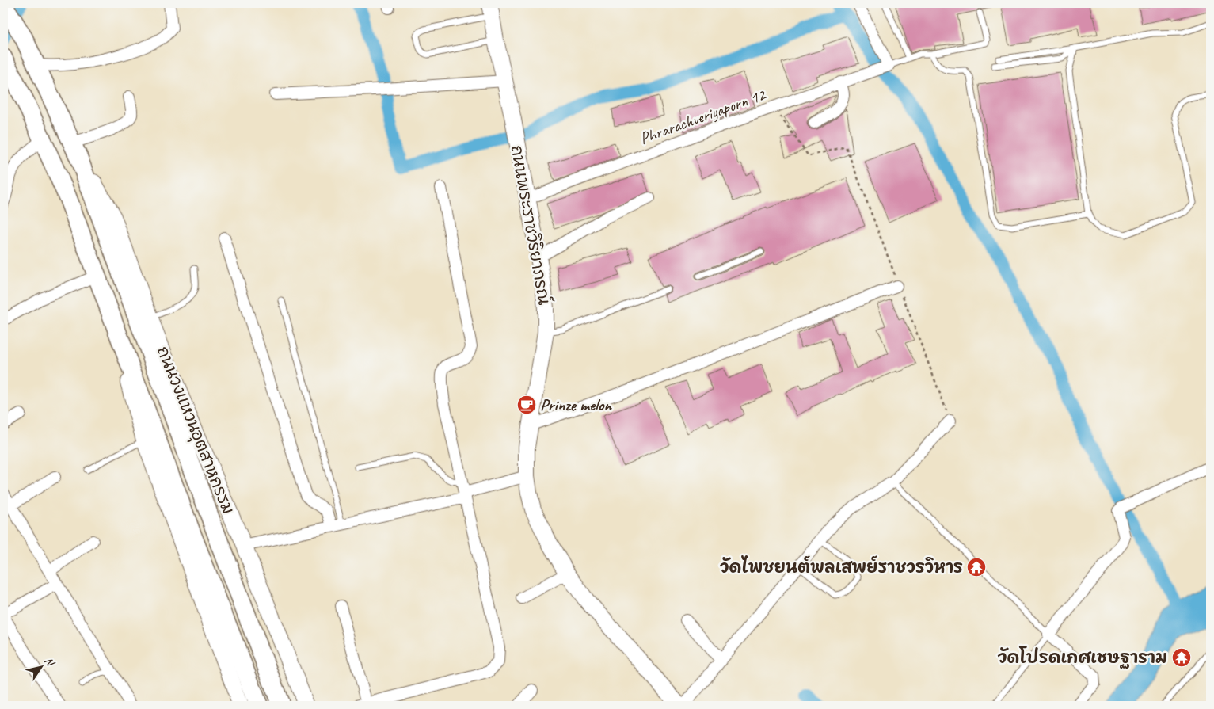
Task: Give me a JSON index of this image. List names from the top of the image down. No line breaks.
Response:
{"streets":{"main road":["ถนนพระราชวิริยาภรณ์","ถนนวงแหวนอุตสาหกรรม"],"street":["Phrarachveriyaporn 12"]},"crossings":[["Phrarachveriyaporn 12","ถนนพระราชวิริยาภรณ์"]],"places":{"cafe":["Prinze melon"],"temple":["วัดไพชยนต์พลเสพย์ราชวรวิหาร","วัดโปรดเกศเชษฐาราม"]},"north":"top right"}
